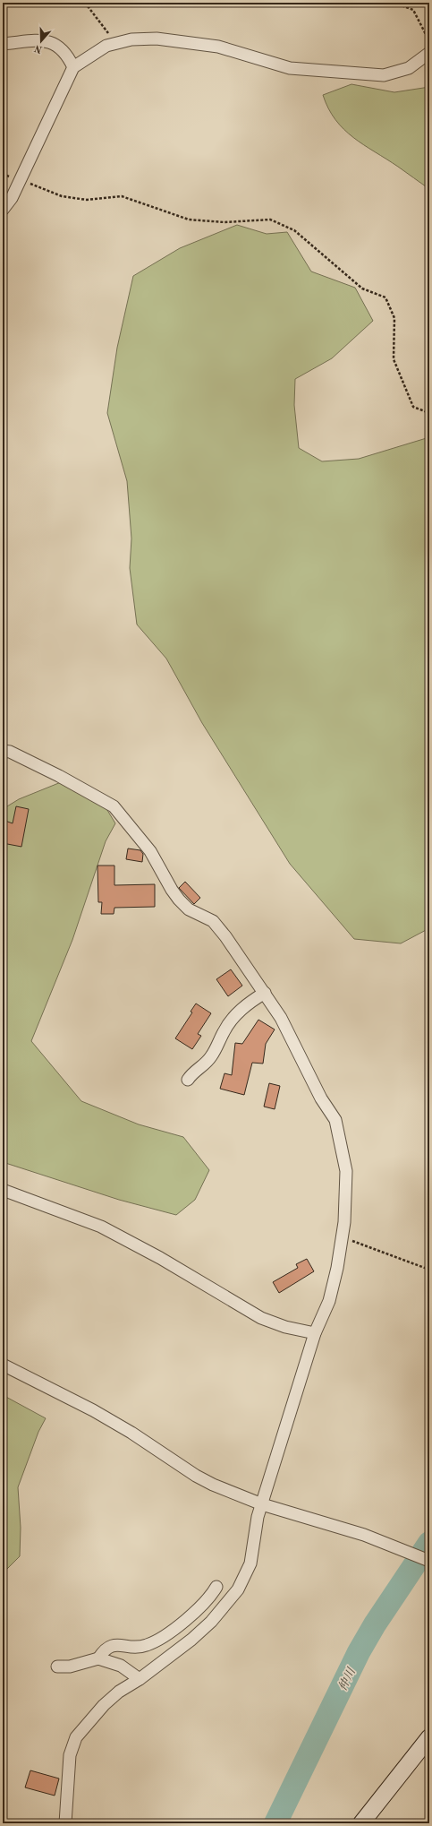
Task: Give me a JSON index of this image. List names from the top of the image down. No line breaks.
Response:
{"water":["仲川"],"north":"bottom"}
